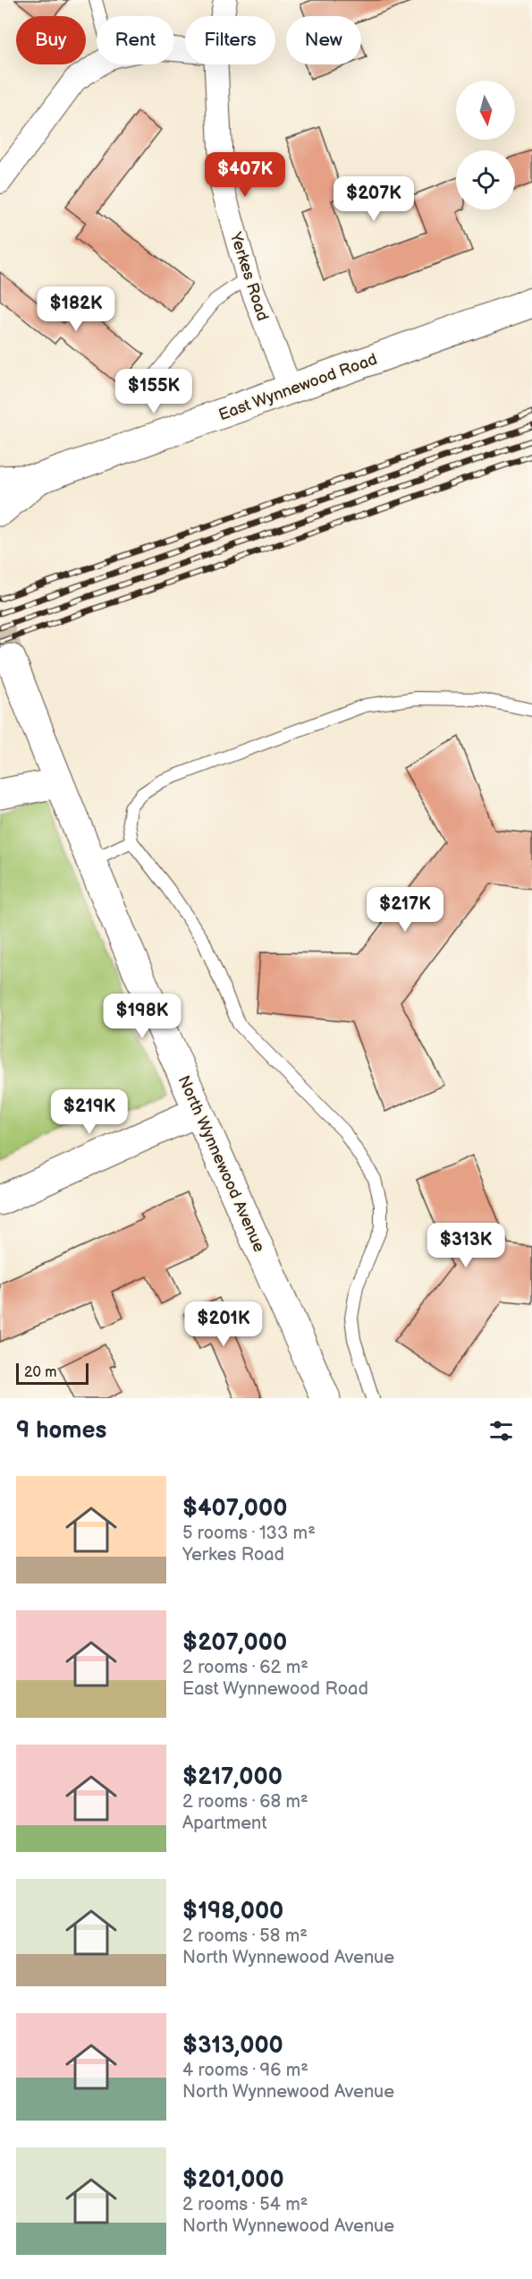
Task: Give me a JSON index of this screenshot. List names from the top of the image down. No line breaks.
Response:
{"streets":{"street":["Yerkes Road","East Wynnewood Road","North Wynnewood Avenue"]},"crossings":[["Yerkes Road","East Wynnewood Road"]],"scale_bar":"20 m","north":"bottom","page":{"chip":["Buy","Rent","Filters","New"],"price":["$407K","$207K","$182K","$155K","$217K","$198K","$219K","$313K","$201K"],"scale":"20 m","heading":"9 homes","list":[{"name":"$407,000","note":"5 rooms · 133 m² · Yerkes Road"},{"name":"$207,000","note":"2 rooms · 62 m² · East Wynnewood Road"},{"name":"$217,000","note":"2 rooms · 68 m² · Apartment"},{"name":"$198,000","note":"2 rooms · 58 m² · North Wynnewood Avenue"},{"name":"$313,000","note":"4 rooms · 96 m² · North Wynnewood Avenue"},{"name":"$201,000","note":"2 rooms · 54 m² · North Wynnewood Avenue"}]}}
